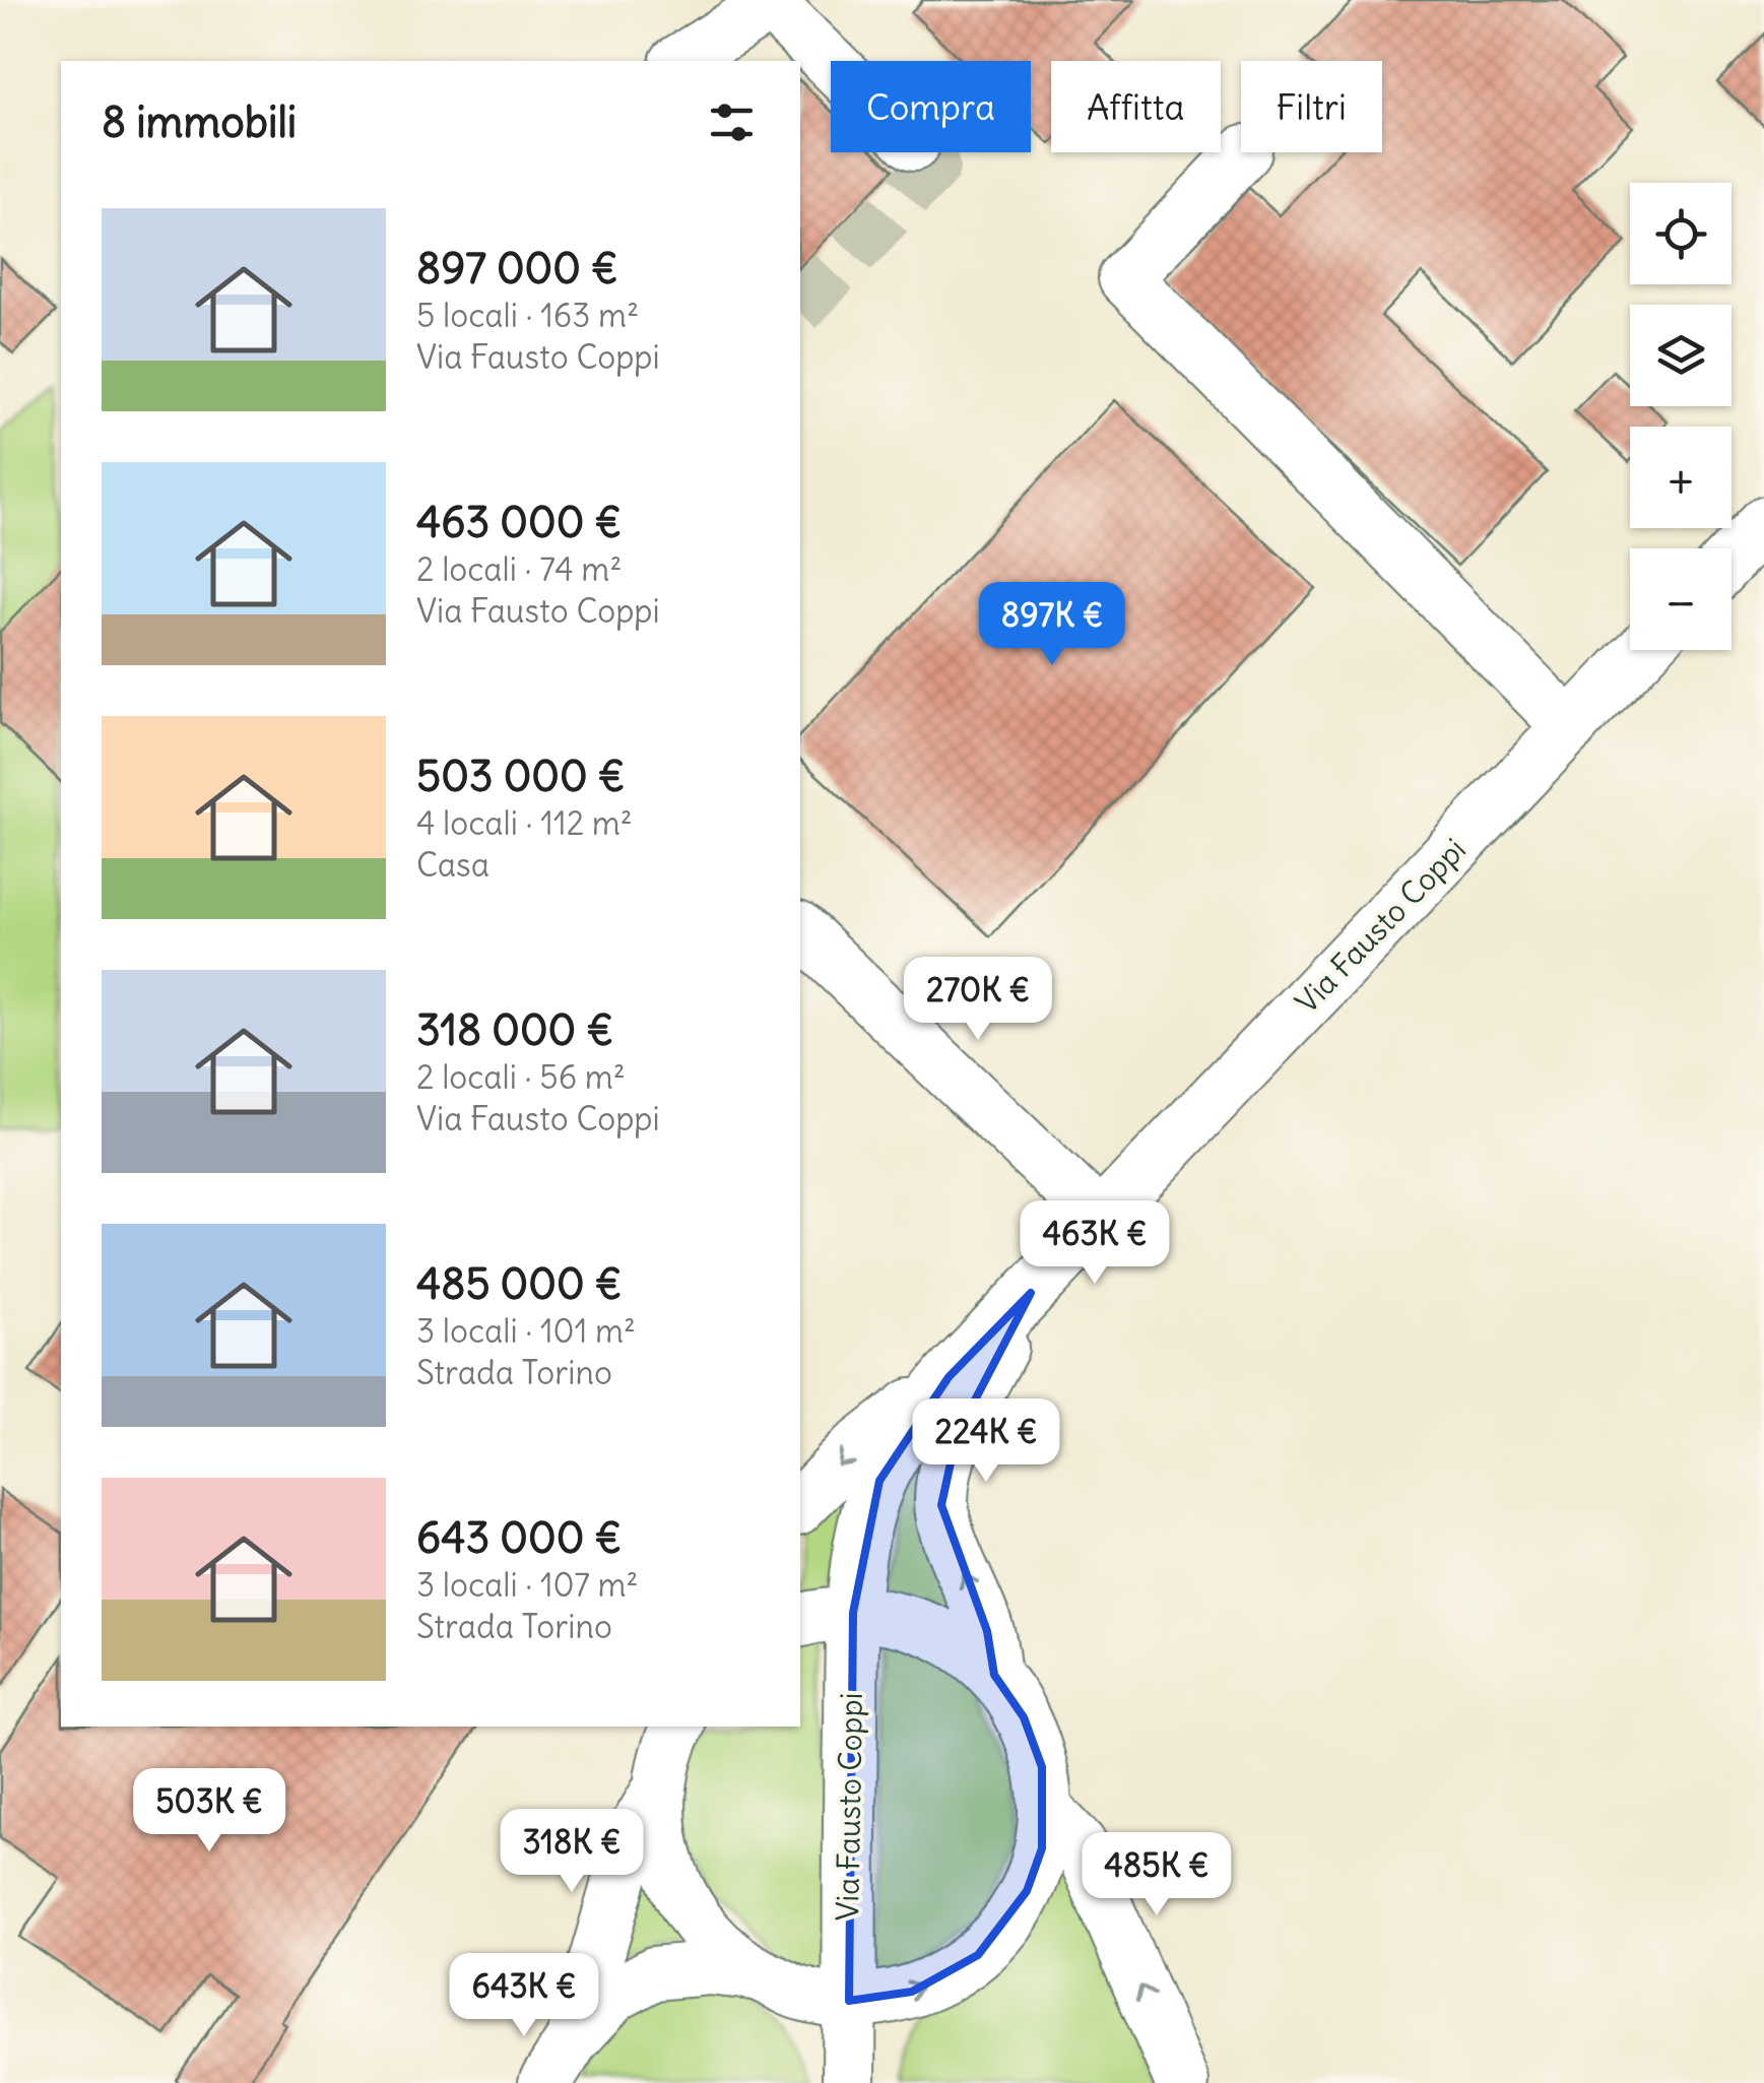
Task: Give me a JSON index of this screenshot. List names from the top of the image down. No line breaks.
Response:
{"streets":{"street":["Via Fausto Coppi"]},"page":{"chip":["Compra","Affitta","Filtri"],"heading":"8 immobili","map_buttons":["+","−"],"list":[{"name":"897 000 €","note":"5 locali · 163 m² · Via Fausto Coppi"},{"name":"463 000 €","note":"2 locali · 74 m² · Via Fausto Coppi"},{"name":"503 000 €","note":"4 locali · 112 m² · Casa"},{"name":"318 000 €","note":"2 locali · 56 m² · Via Fausto Coppi"},{"name":"485 000 €","note":"3 locali · 101 m² · Strada Torino"},{"name":"643 000 €","note":"3 locali · 107 m² · Strada Torino"}],"price":["897K €","270K €","463K €","224K €","503K €","318K €","485K €","643K €"]}}
